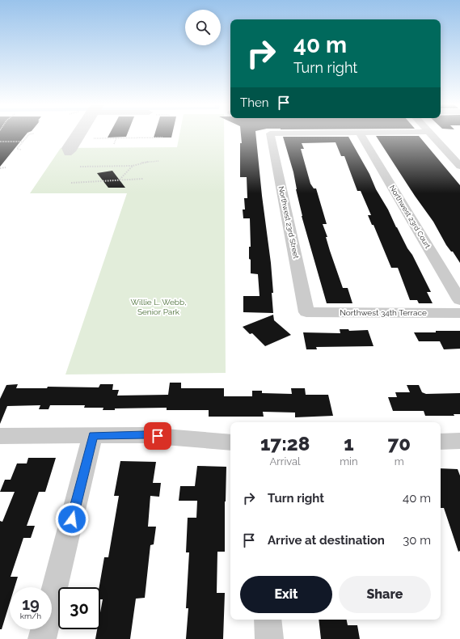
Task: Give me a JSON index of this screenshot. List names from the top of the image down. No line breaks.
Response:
{"streets":{"street":["Northwest 23rd Court","Northwest 23rd Street","Northwest 34th Terrace"]},"crossings":[["Northwest 23rd Street","Northwest 34th Terrace"]],"parks":["Willie L. Webb, Senior Park"],"page":{"turn":["40 m","Turn right"],"then":"Then","eta":["17:28","Arrival","1","min","70","m"],"list":[{"name":"Turn right","value":"40 m"},{"name":"Arrive at destination","value":"30 m"}],"buttons":["Exit","Share"],"speed":"19 km/h","limit":"30"}}
